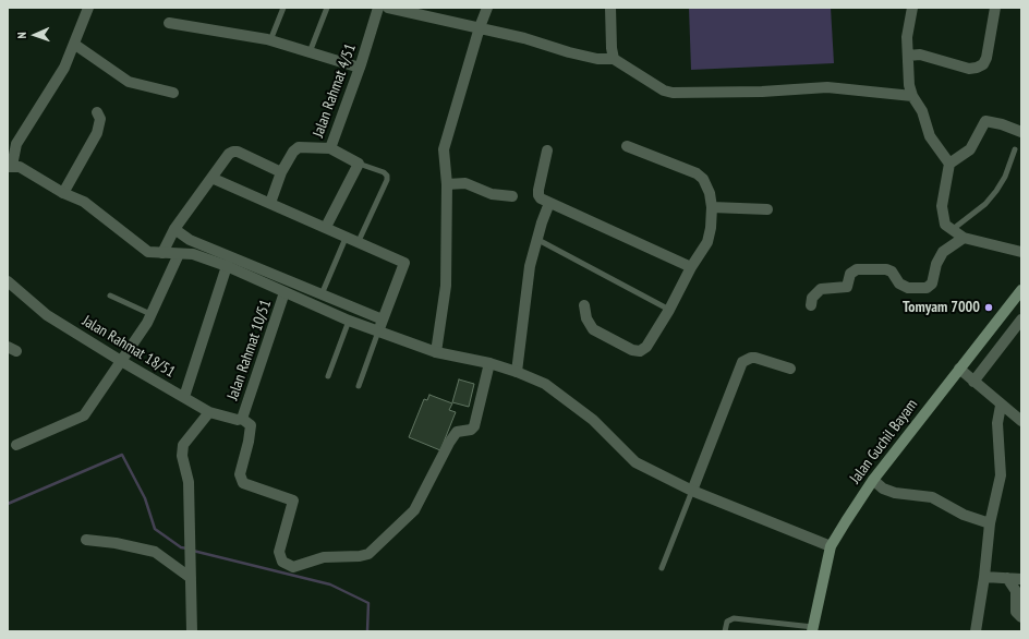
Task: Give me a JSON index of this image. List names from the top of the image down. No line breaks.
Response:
{"streets":{"main road":["Jalan Guchil Bayam"],"street":["Jalan Rahmat 4/51","Jalan Rahmat 18/51","Jalan Rahmat 10/51"]},"crossings":[["Jalan Rahmat 18/51","Jalan Rahmat 10/51"]],"places":["Tomyam 7000"],"north":"left"}
